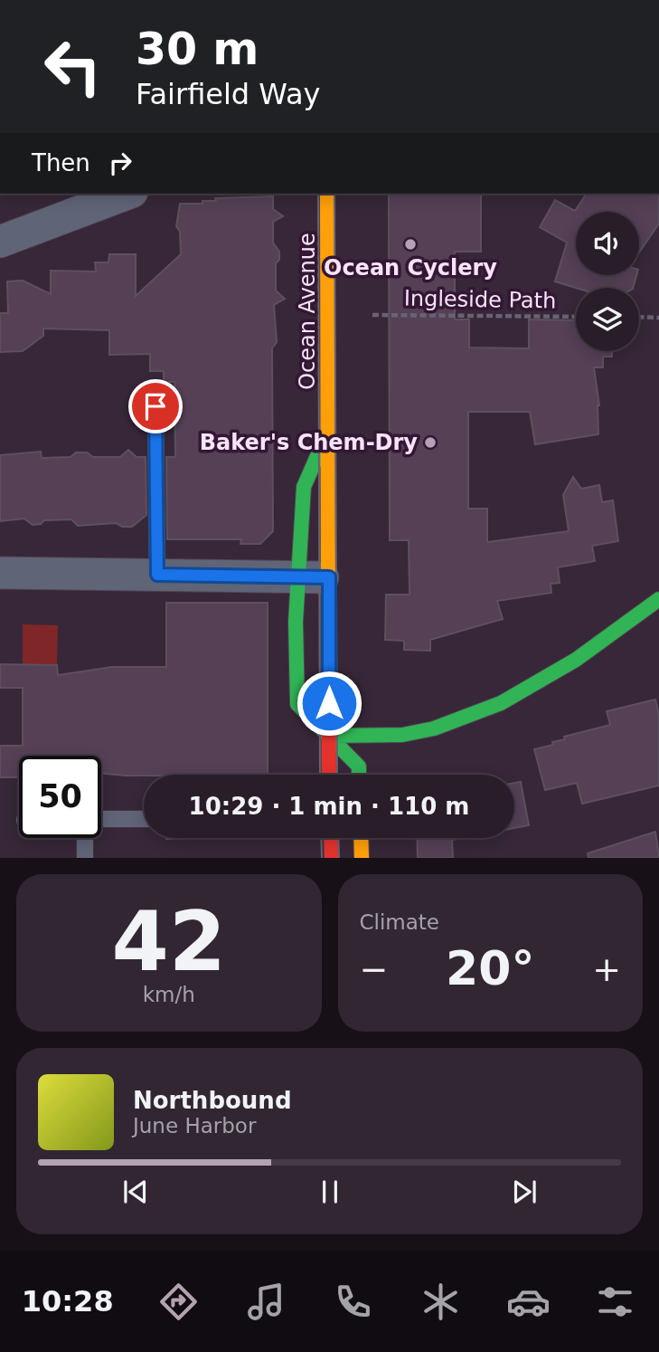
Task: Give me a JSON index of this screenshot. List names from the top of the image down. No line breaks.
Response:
{"streets":{"main road":["Ocean Avenue"],"path":["Ingleside Path"]},"places":["Ocean Cyclery","Baker's Chem-Dry"],"page":{"turn":["30 m","Fairfield Way"],"then":"Then","limit":"50","trip":"10:29 · 1 min · 110 m","tile":[["42","km/h"],"Climate"],"heat":["−","20°","+"],"song":["Northbound","June Harbor"],"tabs":"10:28"}}
